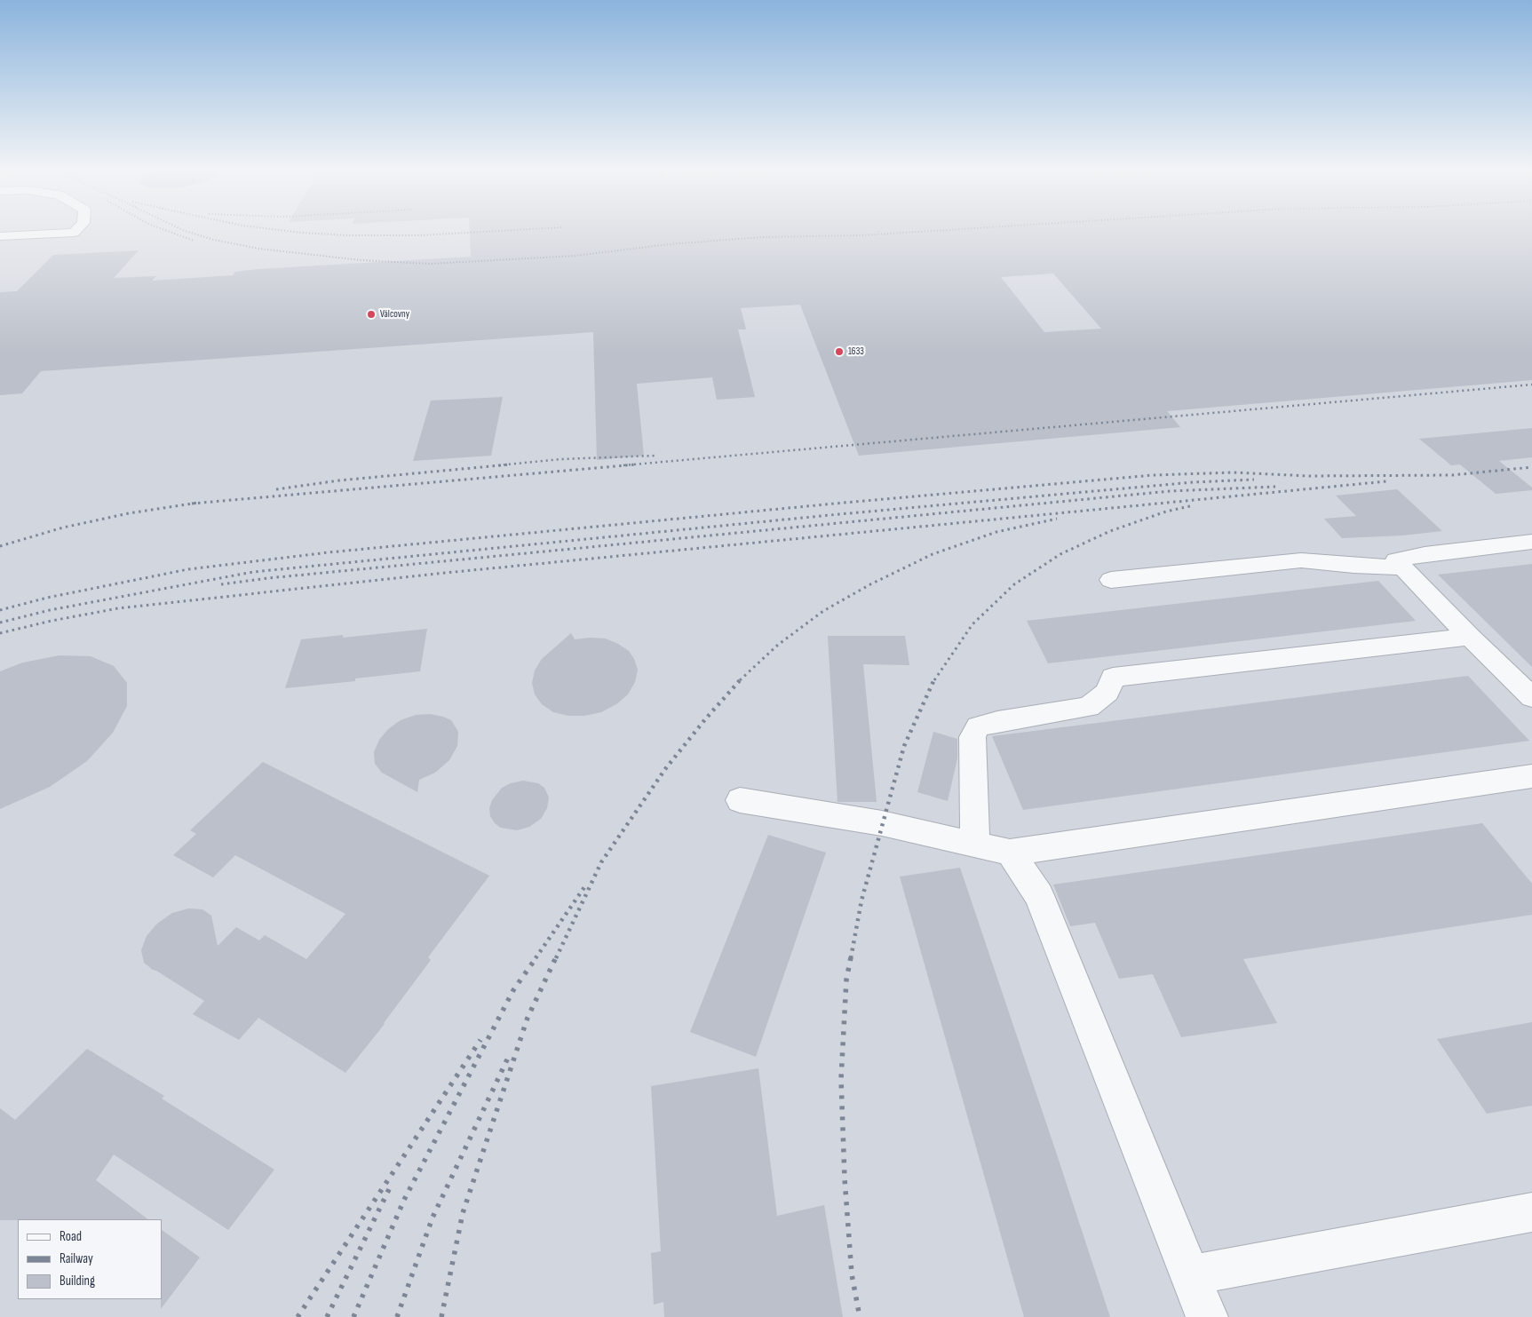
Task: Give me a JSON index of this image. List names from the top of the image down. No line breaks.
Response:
{"places":["Válcovny","1633"],"legend":["Road","Railway","Building"]}
